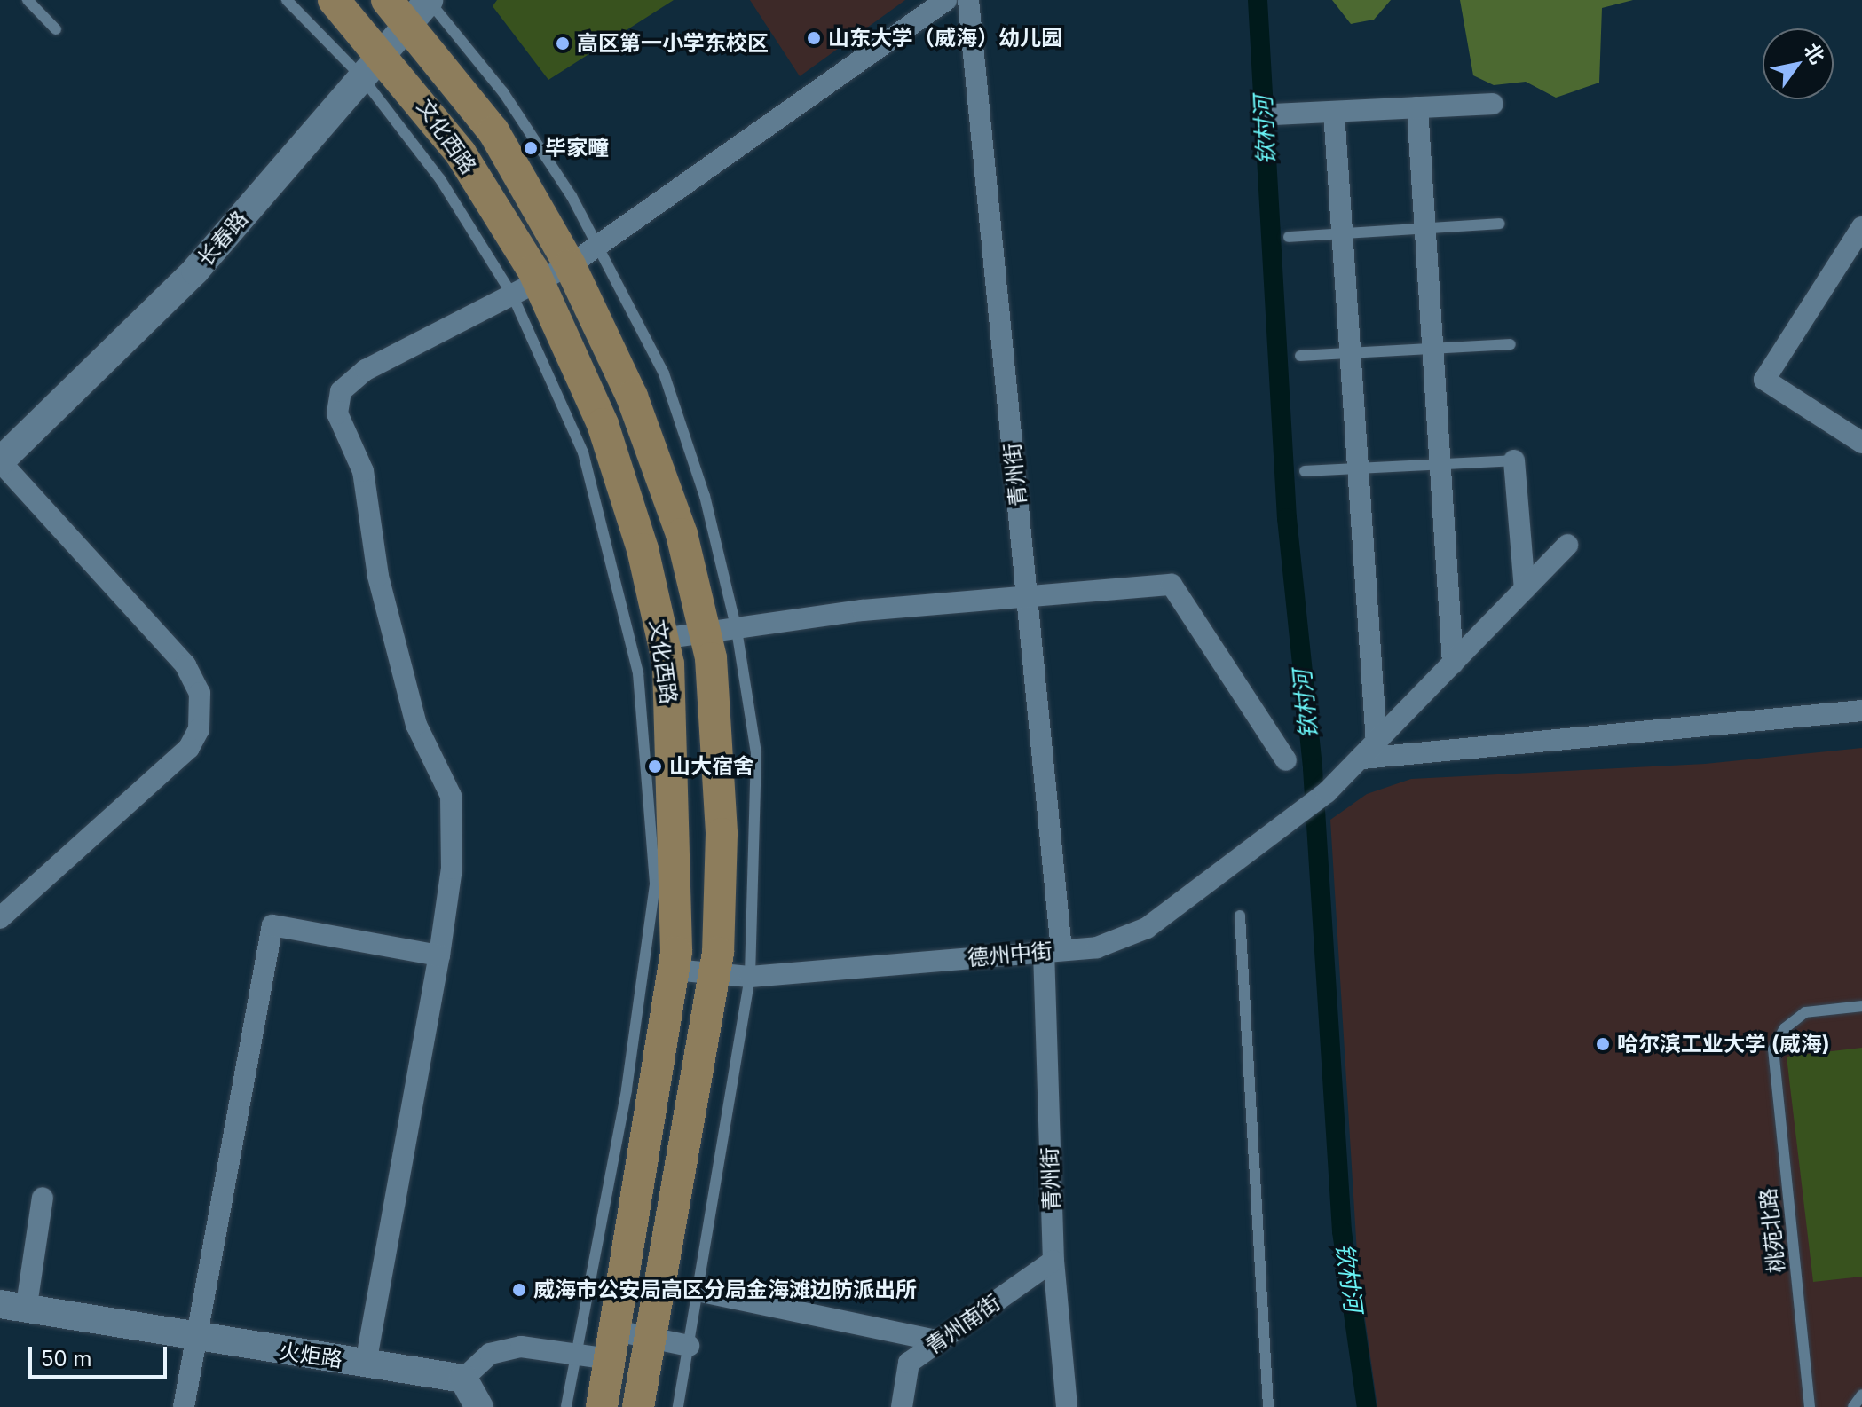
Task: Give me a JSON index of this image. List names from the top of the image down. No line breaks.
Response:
{"streets":{"main road":["文化西路"],"street":["长春路","青州街","德州中街","青州南街","火炬路"],"lane":["桃苑北路"]},"crossings":[["文化西路","长春路"],["文化西路","德州中街"],["青州街","德州中街"],["青州街","青州南街"]],"water":["钦村河"],"places":["山东大学（威海）幼儿园","高区第一小学东校区","毕家疃","山大宿舍","哈尔滨工业大学 (威海)","威海市公安局高区分局金海滩边防派出所"],"scale_bar":"50 m","north":"top right"}
